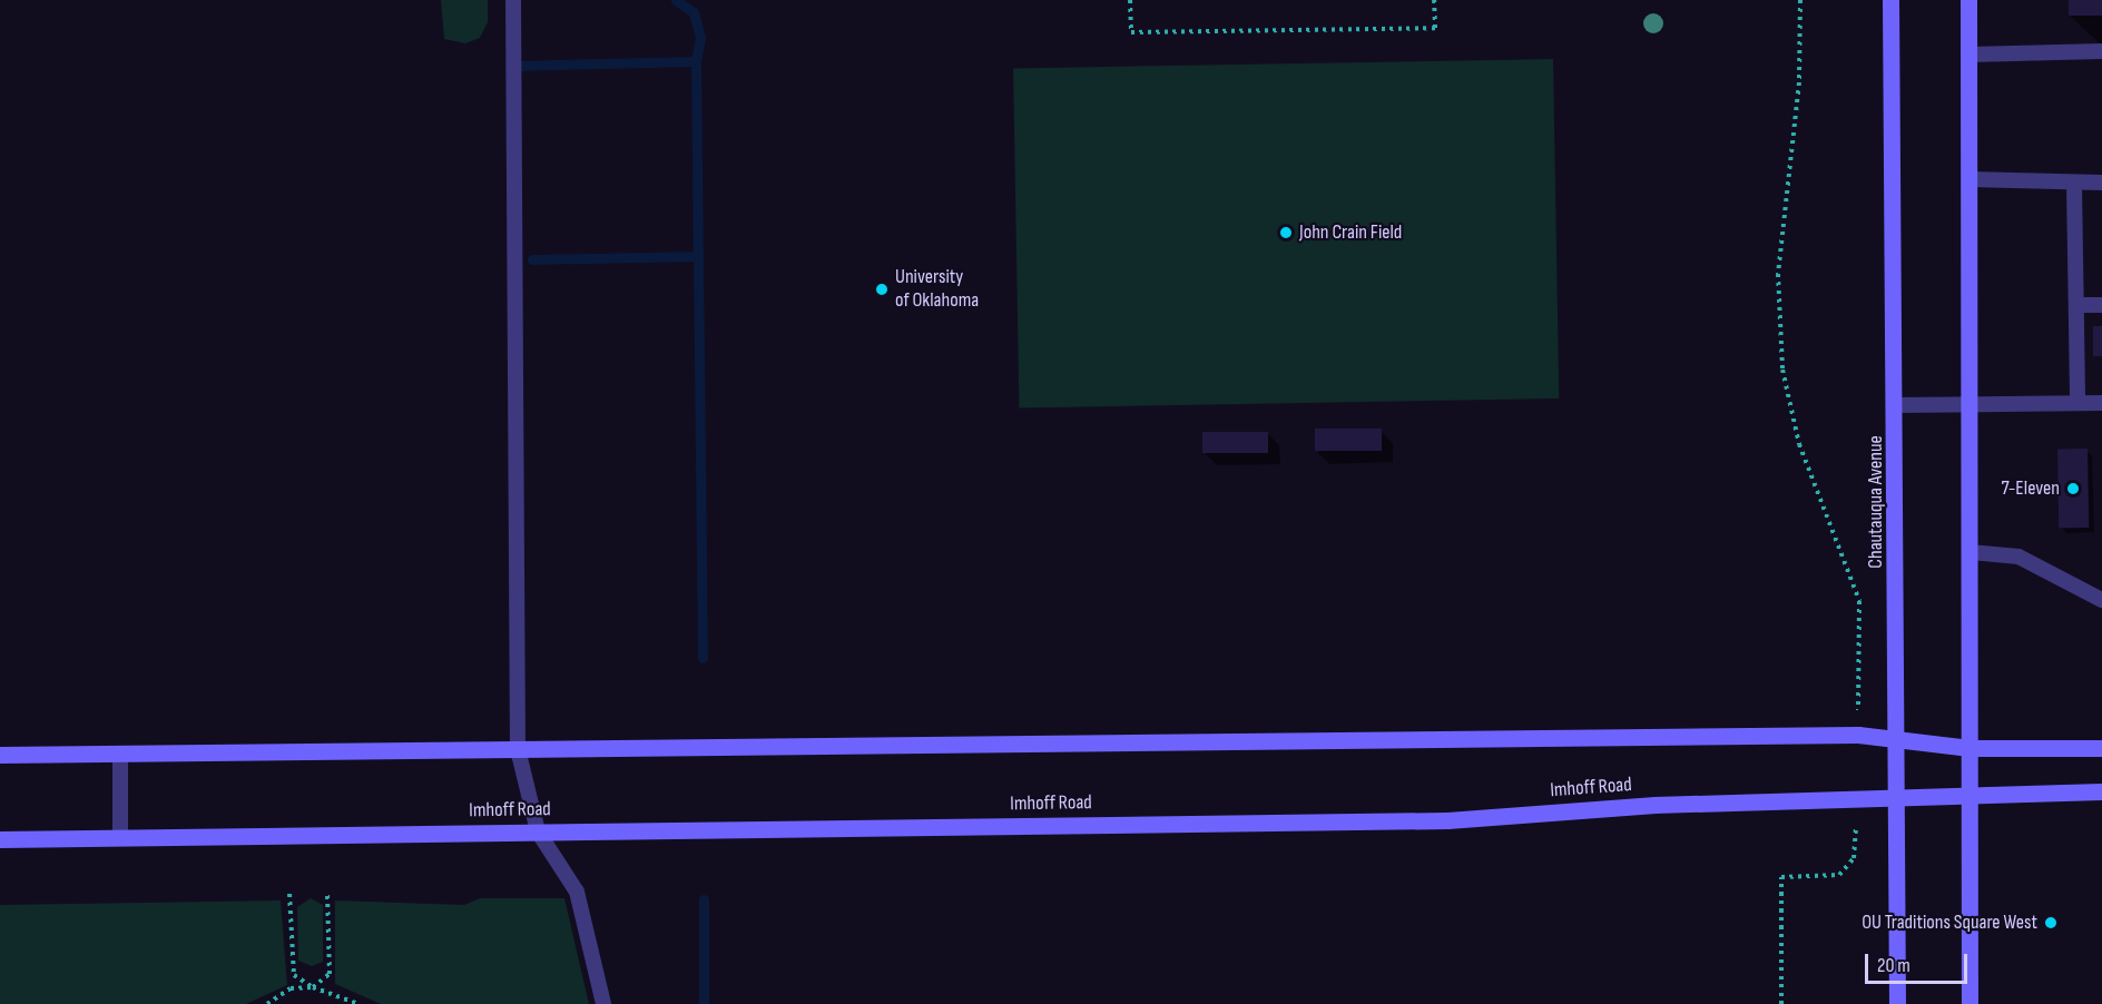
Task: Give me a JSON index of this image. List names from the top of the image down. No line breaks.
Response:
{"streets":{"main road":["Chautauqua Avenue","Imhoff Road"]},"crossings":[["Chautauqua Avenue","Imhoff Road"]],"places":["John Crain Field","University of Oklahoma","7-Eleven","OU Traditions Square West"],"scale_bar":"20 m"}
